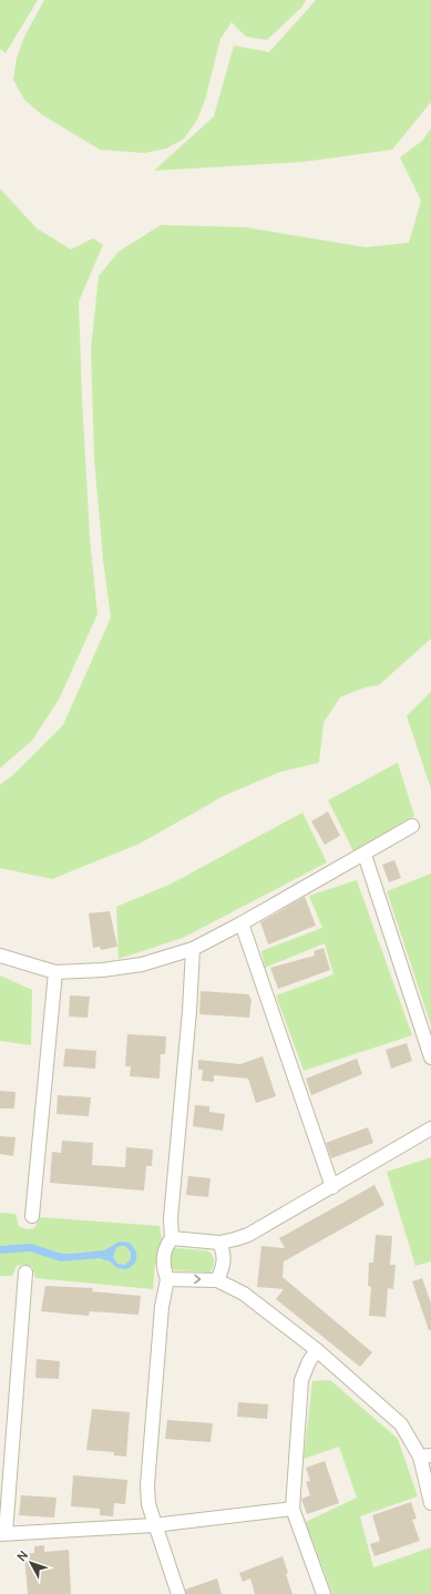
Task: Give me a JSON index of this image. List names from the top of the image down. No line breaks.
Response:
{"north":"top left"}
